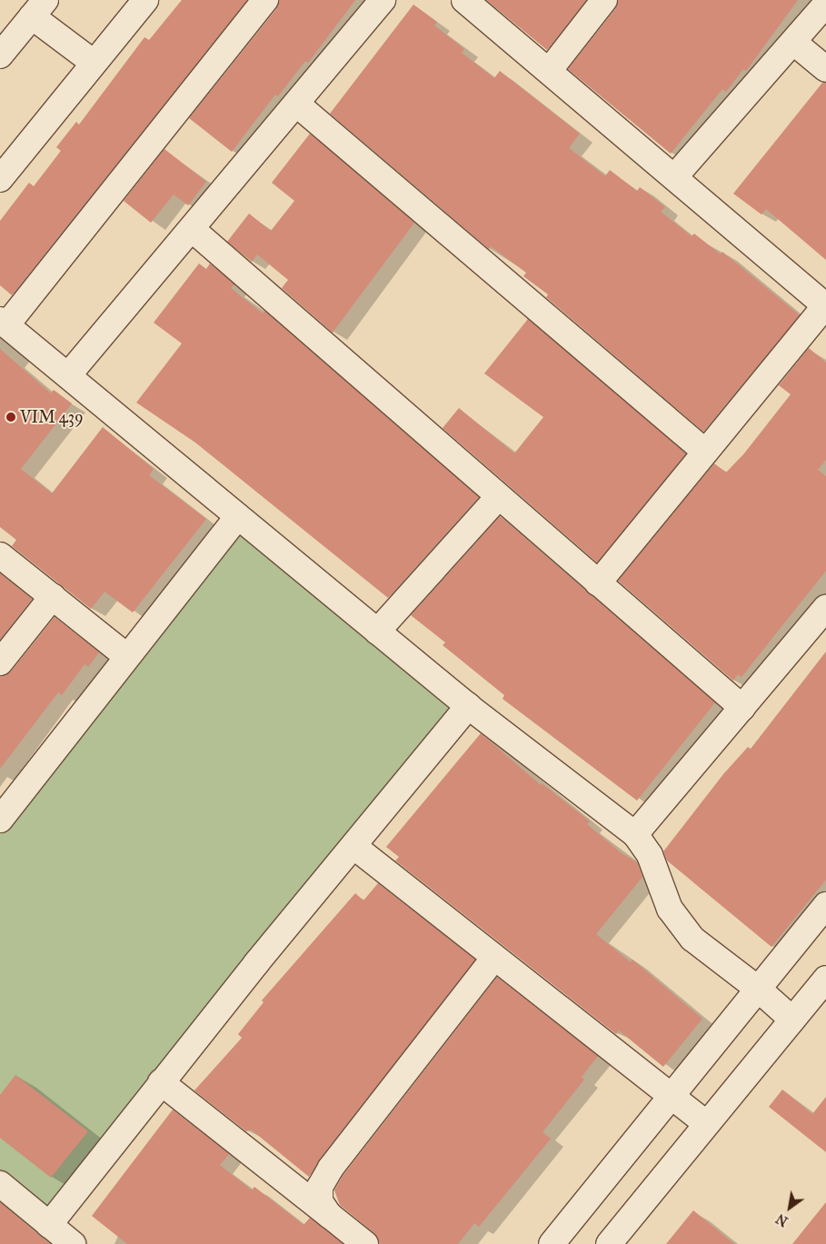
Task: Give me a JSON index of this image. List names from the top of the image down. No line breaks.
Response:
{"places":["VIM 439"],"north":"bottom left"}
